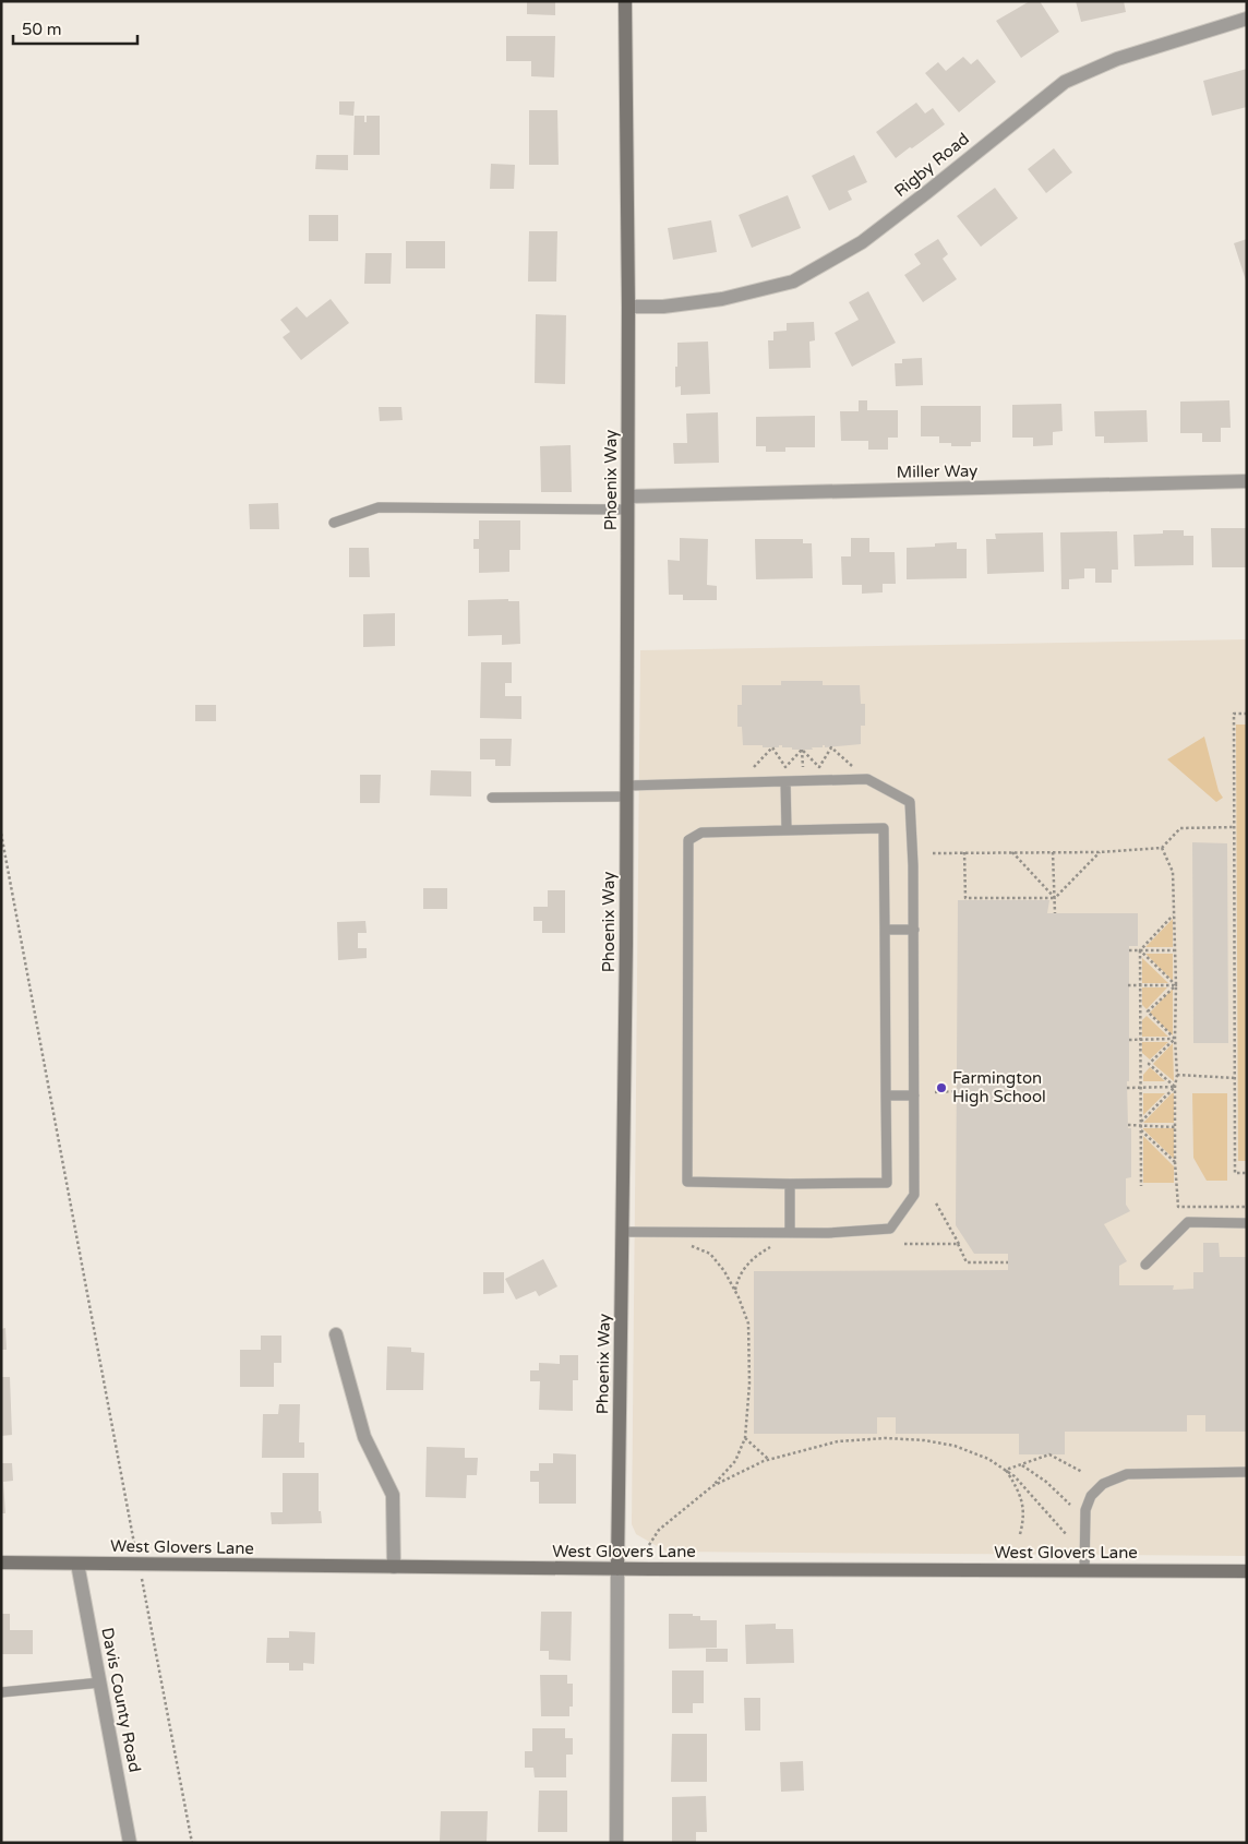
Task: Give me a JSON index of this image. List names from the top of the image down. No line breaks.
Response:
{"streets":{"street":["Rigby Road","Miller Way","Phoenix Way","West Glovers Lane","Davis County Road"]},"crossings":[["Rigby Road","Phoenix Way"],["Miller Way","Phoenix Way"],["Phoenix Way","West Glovers Lane"],["West Glovers Lane","Davis County Road"]],"places":["Farmington High School"],"scale_bar":"50 m"}
